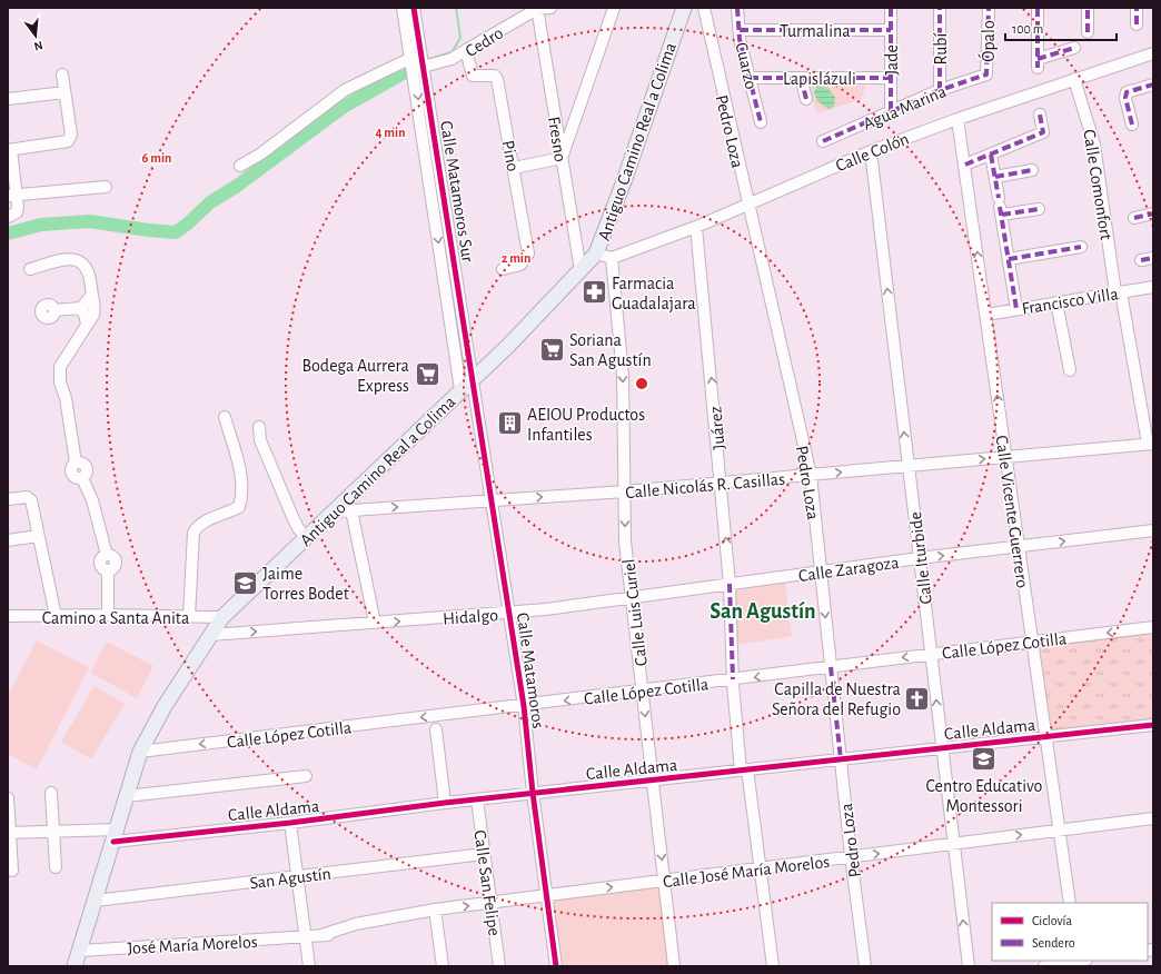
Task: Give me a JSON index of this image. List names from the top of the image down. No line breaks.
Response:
{"streets":{"main road":["Antiguo Camino Real a Colima"],"street":["Turmalina","Cedro","Ópalo","Rubí","Jade","Cuarzo","Lapislázuli","Agua Marina","Pedro Loza","Fresno","Calle Colón","Pino","Calle Comonfort","Calle Matamoros Sur","Francisco Villa","Juárez","Calle Nicolás R. Casillas","Calle Vicente Guerrero","Calle Iturbide","Calle Zaragoza","Calle Luis Curiel","Hidalgo","Camino a Santa Anita","Calle López Cotilla","Calle Matamoros","Calle Aldama","Calle José María Morelos","San Agustín","Calle San Felipe","José María Morelos"]},"crossings":[["Turmalina","Jade"],["Turmalina","Cuarzo"],["Cedro","Fresno"],["Cedro","Pino"],["Cedro","Calle Matamoros Sur"],["Ópalo","Agua Marina"],["Rubí","Agua Marina"],["Jade","Lapislázuli"],["Jade","Agua Marina"],["Cuarzo","Lapislázuli"],["Pedro Loza","Calle Colón"],["Pedro Loza","Calle Nicolás R. Casillas"],["Pedro Loza","Calle Zaragoza"],["Pedro Loza","Calle López Cotilla"],["Pedro Loza","Calle Aldama"],["Pedro Loza","Calle José María Morelos"],["Fresno","Antiguo Camino Real a Colima"],["Antiguo Camino Real a Colima","Calle Matamoros Sur"],["Antiguo Camino Real a Colima","Calle Nicolás R. Casillas"],["Antiguo Camino Real a Colima","Hidalgo"],["Antiguo Camino Real a Colima","Camino a Santa Anita"],["Antiguo Camino Real a Colima","Calle López Cotilla"],["Antiguo Camino Real a Colima","Calle Matamoros"],["Antiguo Camino Real a Colima","Calle Aldama"],["Antiguo Camino Real a Colima","San Agustín"],["Antiguo Camino Real a Colima","José María Morelos"],["Calle Colón","Calle Comonfort"],["Calle Colón","Juárez"],["Calle Colón","Calle Vicente Guerrero"],["Calle Colón","Calle Iturbide"],["Calle Colón","Calle Luis Curiel"],["Calle Comonfort","Francisco Villa"],["Calle Comonfort","Calle Nicolás R. Casillas"],["Calle Matamoros Sur","Calle Matamoros"],["Francisco Villa","Calle Vicente Guerrero"],["Juárez","Calle Nicolás R. Casillas"],["Juárez","Calle Zaragoza"],["Juárez","Hidalgo"],["Juárez","Calle López Cotilla"],["Juárez","Calle Aldama"],["Juárez","Calle José María Morelos"],["Calle Nicolás R. Casillas","Calle Vicente Guerrero"],["Calle Nicolás R. Casillas","Calle Iturbide"],["Calle Nicolás R. Casillas","Calle Luis Curiel"],["Calle Nicolás R. Casillas","Calle Matamoros"],["Calle Vicente Guerrero","Calle Zaragoza"],["Calle Vicente Guerrero","Calle López Cotilla"],["Calle Vicente Guerrero","Calle Aldama"],["Calle Vicente Guerrero","Calle José María Morelos"],["Calle Iturbide","Calle Zaragoza"],["Calle Iturbide","Calle López Cotilla"],["Calle Iturbide","Calle Aldama"],["Calle Iturbide","Calle José María Morelos"],["Calle Zaragoza","Hidalgo"],["Calle Luis Curiel","Hidalgo"],["Calle Luis Curiel","Calle López Cotilla"],["Calle Luis Curiel","Calle Aldama"],["Calle Luis Curiel","Calle José María Morelos"],["Hidalgo","Calle Matamoros"],["Calle López Cotilla","Calle Matamoros"],["Calle Matamoros","Calle Aldama"],["Calle Matamoros","Calle José María Morelos"],["Calle Aldama","Calle San Felipe"],["Calle José María Morelos","Calle San Felipe"],["Calle José María Morelos","José María Morelos"],["San Agustín","Calle San Felipe"]],"one_way":["Juárez","Calle Nicolás R. Casillas","Calle Iturbide","Calle Zaragoza","Calle Luis Curiel","Hidalgo","Calle López Cotilla","Calle José María Morelos"],"districts":["San Agustín"],"places":{"pharmacy":["Farmacia Guadalajara"],"supermarket":["Soriana San Agustín","Bodega Aurrera Express"],"building":["AEIOU Productos Infantiles"],"school or university":["Jaime Torres Bodet","Centro Educativo Montessori"],"church":["Capilla de Nuestra Señora del Refugio"]},"legend":["Ciclovía","Sendero"],"scale_bar":"100 m","north":"bottom","rings":["4 min","6 min","2 min"]}
